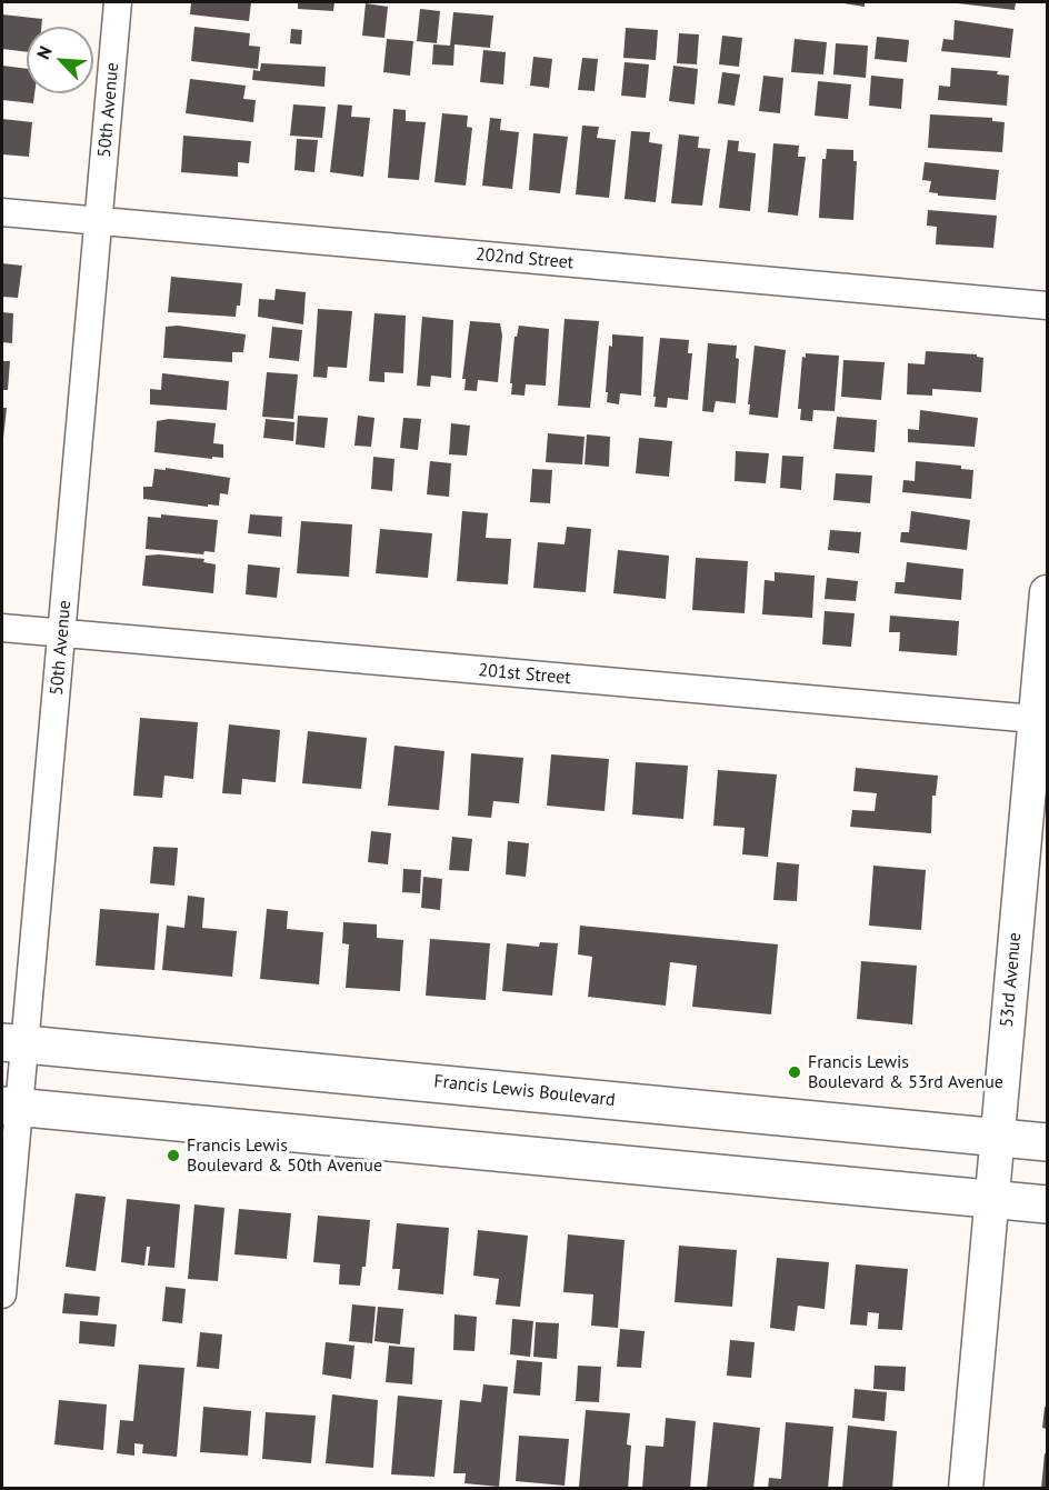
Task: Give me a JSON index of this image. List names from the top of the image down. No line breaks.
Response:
{"streets":{"main road":["Francis Lewis Boulevard"],"street":["50th Avenue","202nd Street","201st Street","53rd Avenue"]},"crossings":[["50th Avenue","202nd Street"],["50th Avenue","201st Street"],["50th Avenue","Francis Lewis Boulevard"],["201st Street","53rd Avenue"],["53rd Avenue","Francis Lewis Boulevard"]],"places":["Francis Lewis Boulevard & 53rd Avenue","Francis Lewis Boulevard & 50th Avenue"],"north":"top left"}
